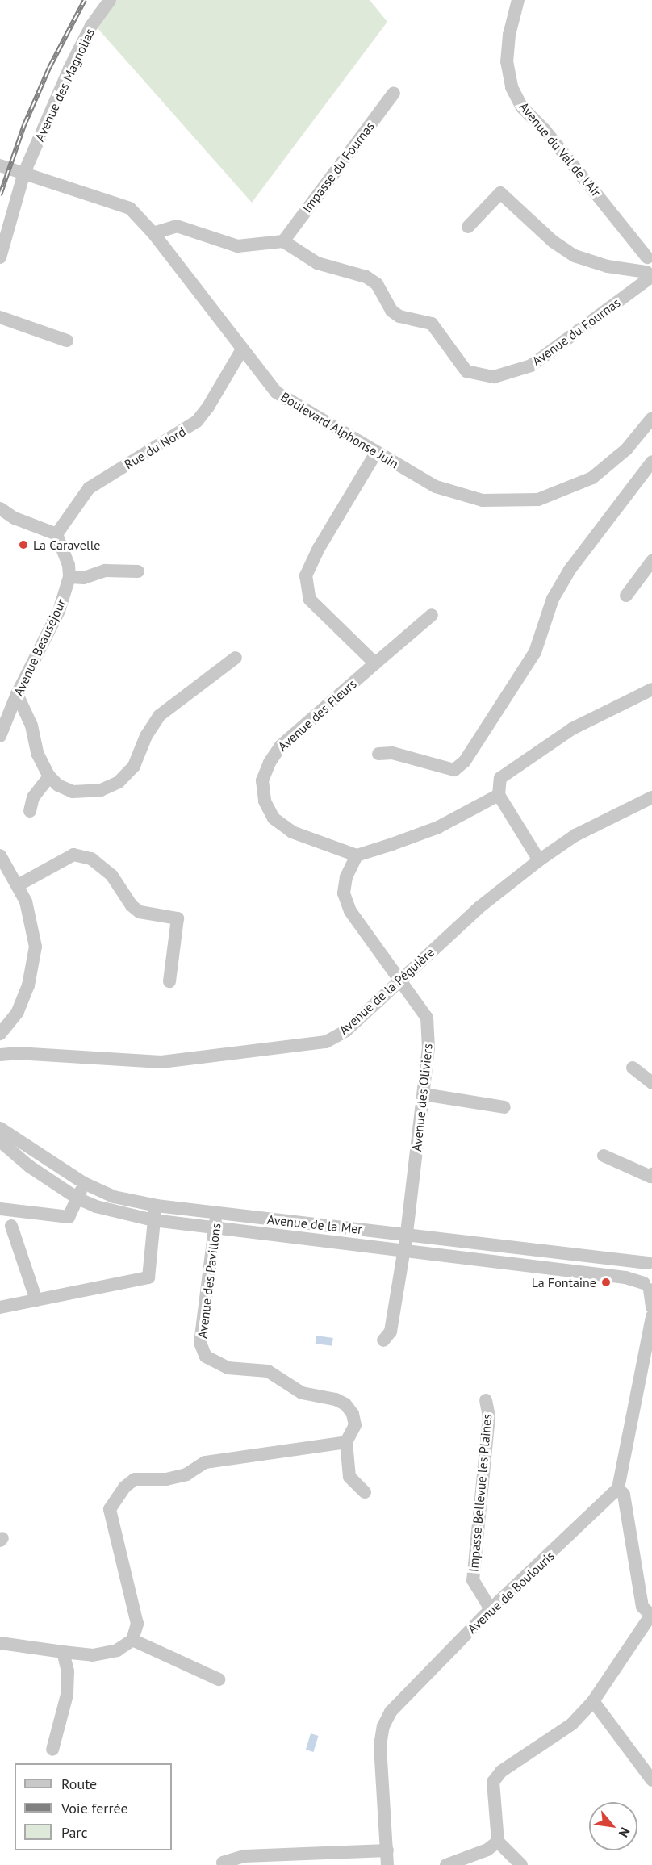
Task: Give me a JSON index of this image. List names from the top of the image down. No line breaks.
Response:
{"streets":{"street":["Avenue des Magnolias","Avenue du Val de l'Air","Impasse du Fournas","Avenue du Fournas","Boulevard Alphonse Juin","Rue du Nord","Avenue Beauséjour","Avenue des Fleurs","Avenue de la Péguière","Avenue des Oliviers","Avenue de la Mer","Avenue des Pavillons","Impasse Bellevue les Plaines","Avenue de Boulouris"]},"crossings":[["Avenue des Magnolias","Boulevard Alphonse Juin"],["Impasse du Fournas","Avenue du Fournas"],["Boulevard Alphonse Juin","Rue du Nord"],["Rue du Nord","Avenue Beauséjour"],["Avenue des Fleurs","Avenue des Oliviers"],["Avenue de la Péguière","Avenue des Oliviers"],["Avenue des Oliviers","Avenue de la Mer"],["Avenue de la Mer","Avenue des Pavillons"],["Impasse Bellevue les Plaines","Avenue de Boulouris"]],"places":["La Caravelle","La Fontaine"],"legend":["Route","Voie ferrée","Parc"],"north":"bottom right"}
